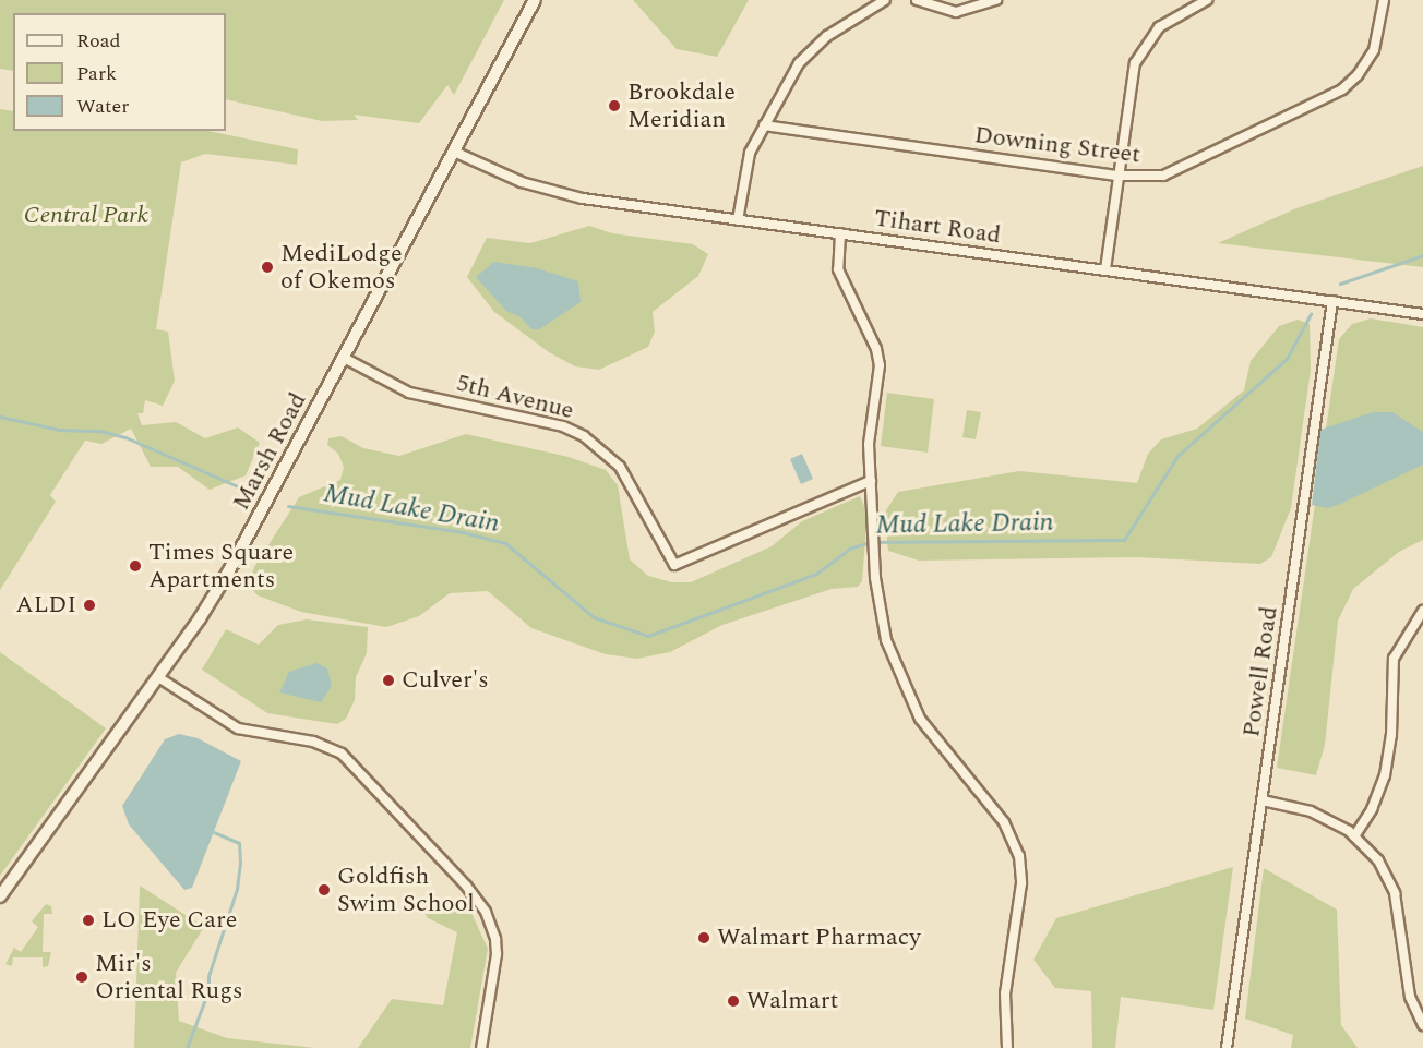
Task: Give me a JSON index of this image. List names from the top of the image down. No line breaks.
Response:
{"streets":{"main road":["Marsh Road"],"street":["Downing Street","Tihart Road","5th Avenue","Powell Road"]},"crossings":[["Tihart Road","Marsh Road"],["Tihart Road","Powell Road"],["5th Avenue","Marsh Road"]],"water":["Mud Lake Drain"],"parks":["Central Park"],"places":["Brookdale Meridian","MediLodge of Okemos","Times Square Apartments","ALDI","Culver's","Goldfish Swim School","LO Eye Care","Walmart Pharmacy","Mir's Oriental Rugs","Walmart"],"legend":["Road","Park","Water"]}
